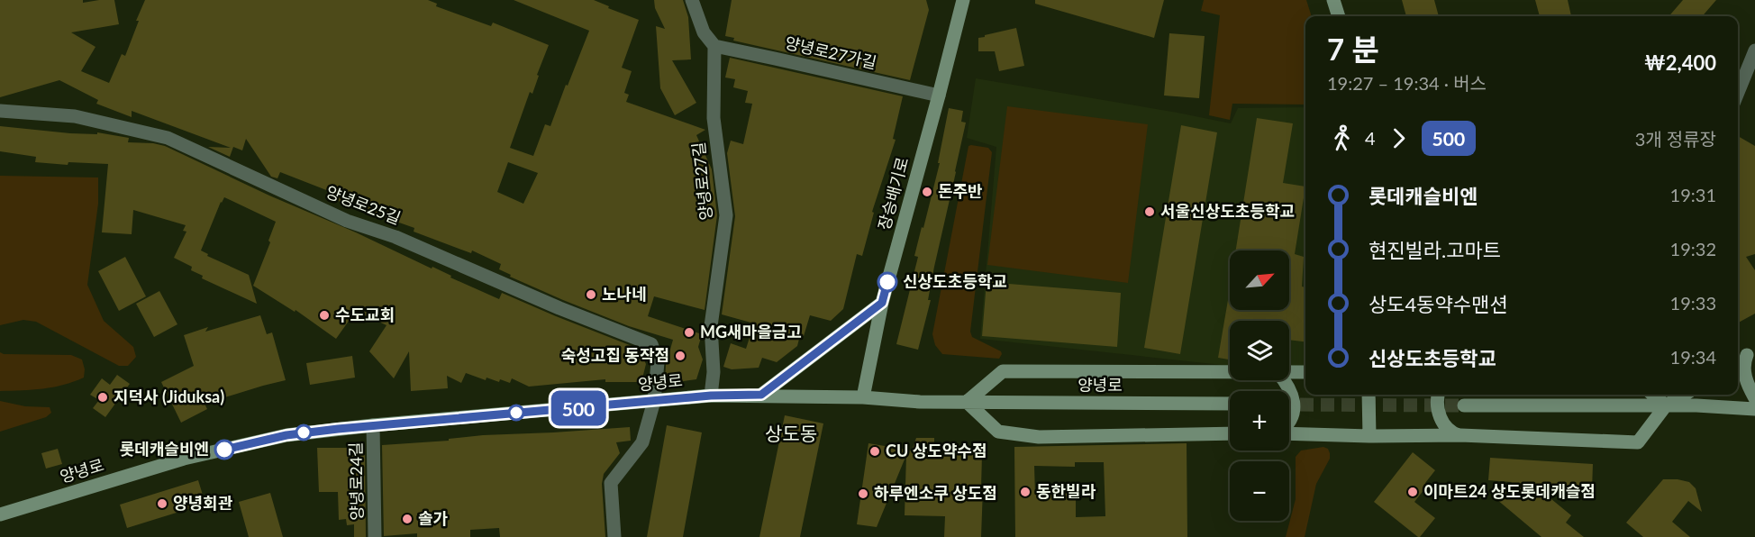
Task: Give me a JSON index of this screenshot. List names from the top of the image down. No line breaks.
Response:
{"streets":{"main road":["장승배기로","양녕로"],"street":["양녕로27가길","양녕로27길","양녕로25길","양녕로24길"]},"crossings":[["양녕로27가길","양녕로27길"],["양녕로27가길","장승배기로"],["양녕로27길","양녕로"],["장승배기로","양녕로"],["양녕로25길","양녕로"],["양녕로","양녕로24길"]],"districts":["상도동"],"places":["돈주반","서울신상도초등학교","신상도초등학교","노나네","수도교회","MG새마을금고","숙성고집 동작점","지덕사 (Jiduksa)","롯데캐슬비엔","CU 상도약수점","동한빌라","이마트24 상도롯데캐슬점","하루엔소쿠 상도점","양녕회관","솔가"],"lines":["bus line 500"],"north":"top right","page":{"on_map":"500","heading":["7 분","19:27 – 19:34 · 버스","₩2,400"],"legs":["4","500","3개 정류장"],"list":[{"name":"롯데캐슬비엔","value":"19:31"},{"name":"현진빌라.고마트","value":"19:32"},{"name":"상도4동약수맨션","value":"19:33"},{"name":"신상도초등학교","value":"19:34"}],"map_buttons":["+","−"]}}
